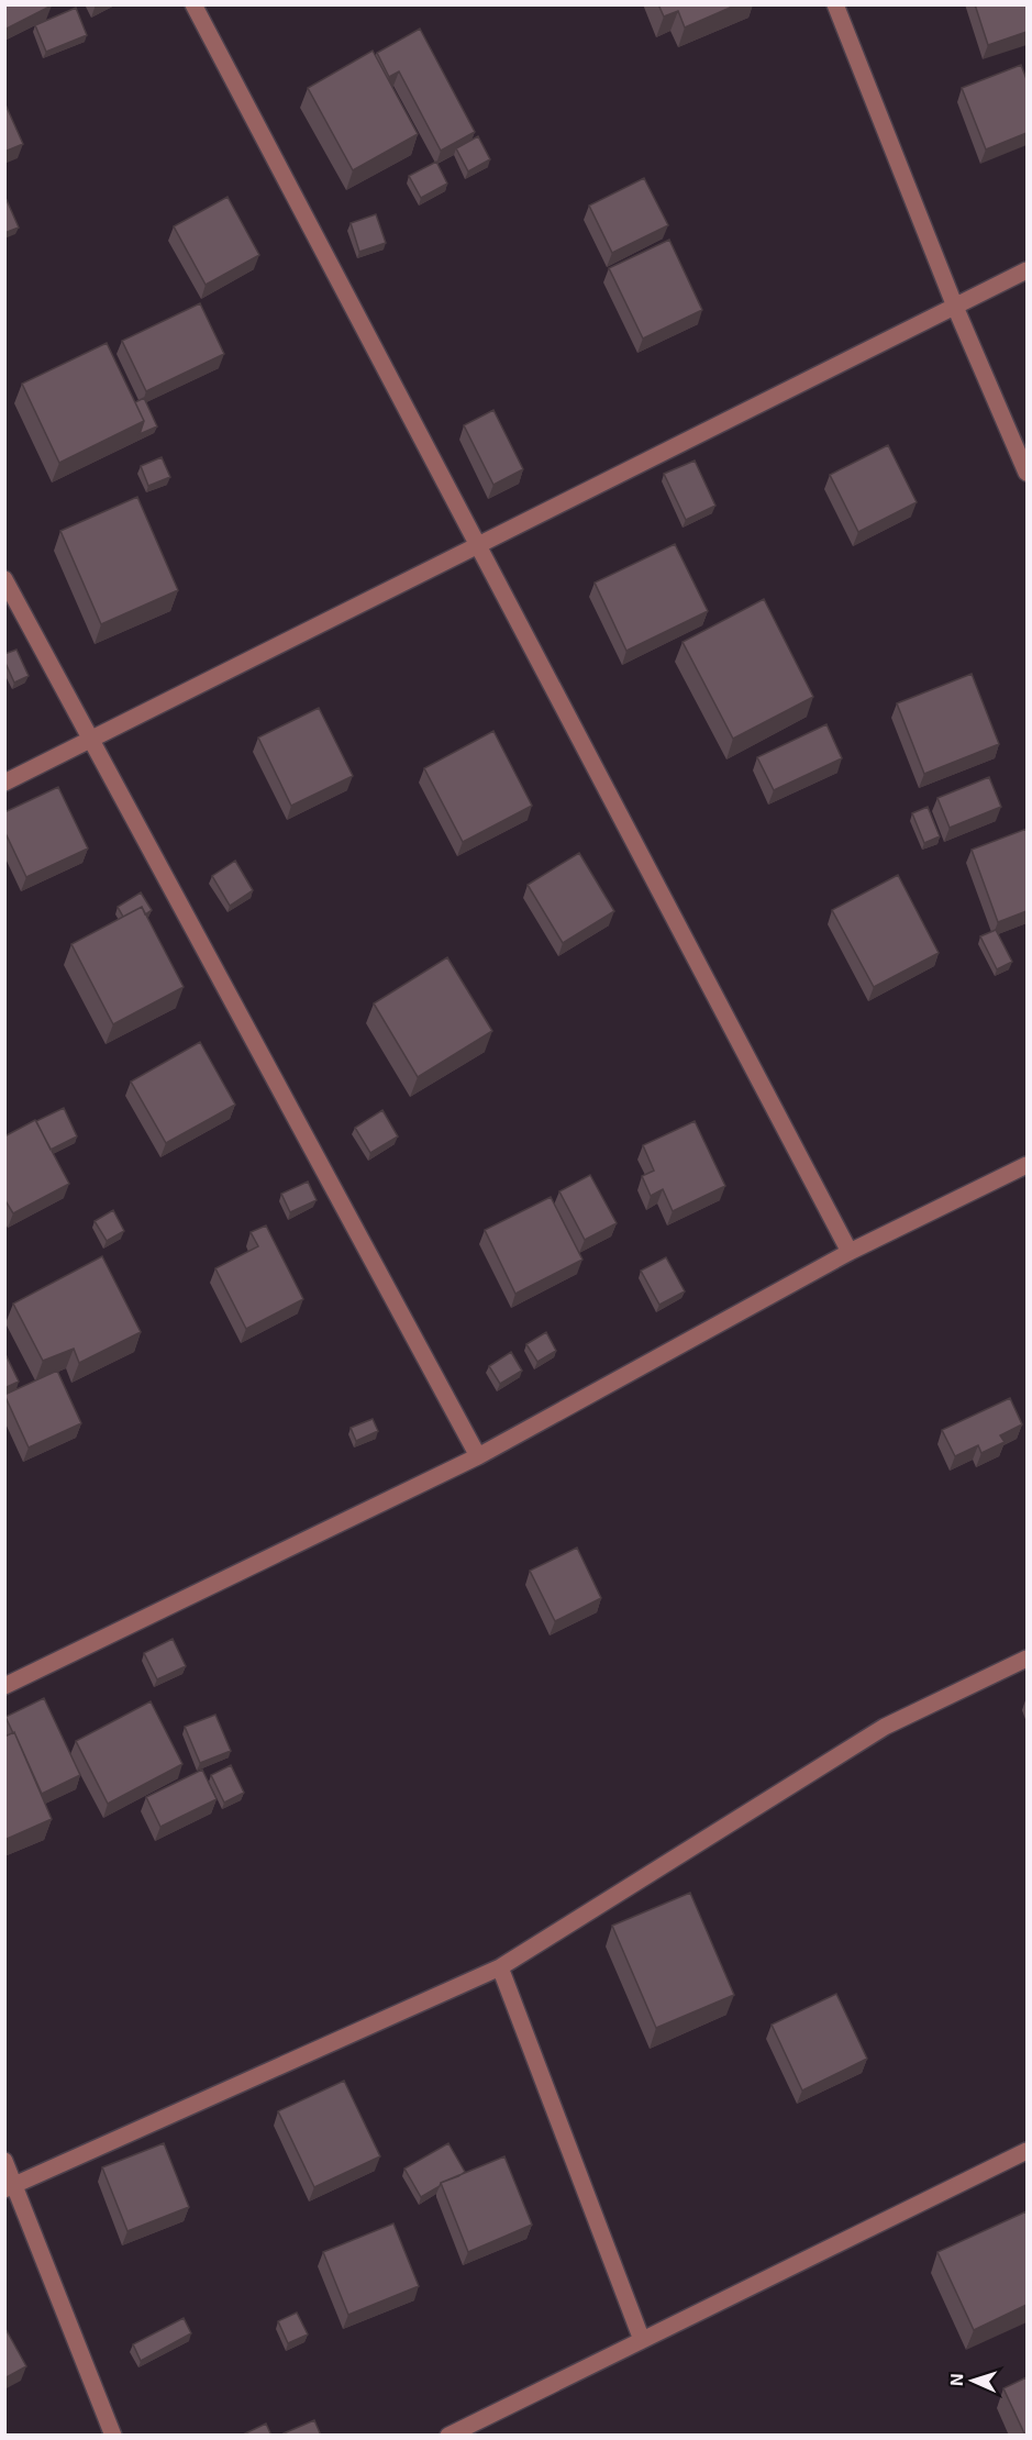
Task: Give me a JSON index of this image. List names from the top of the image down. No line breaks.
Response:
{"north":"left"}
